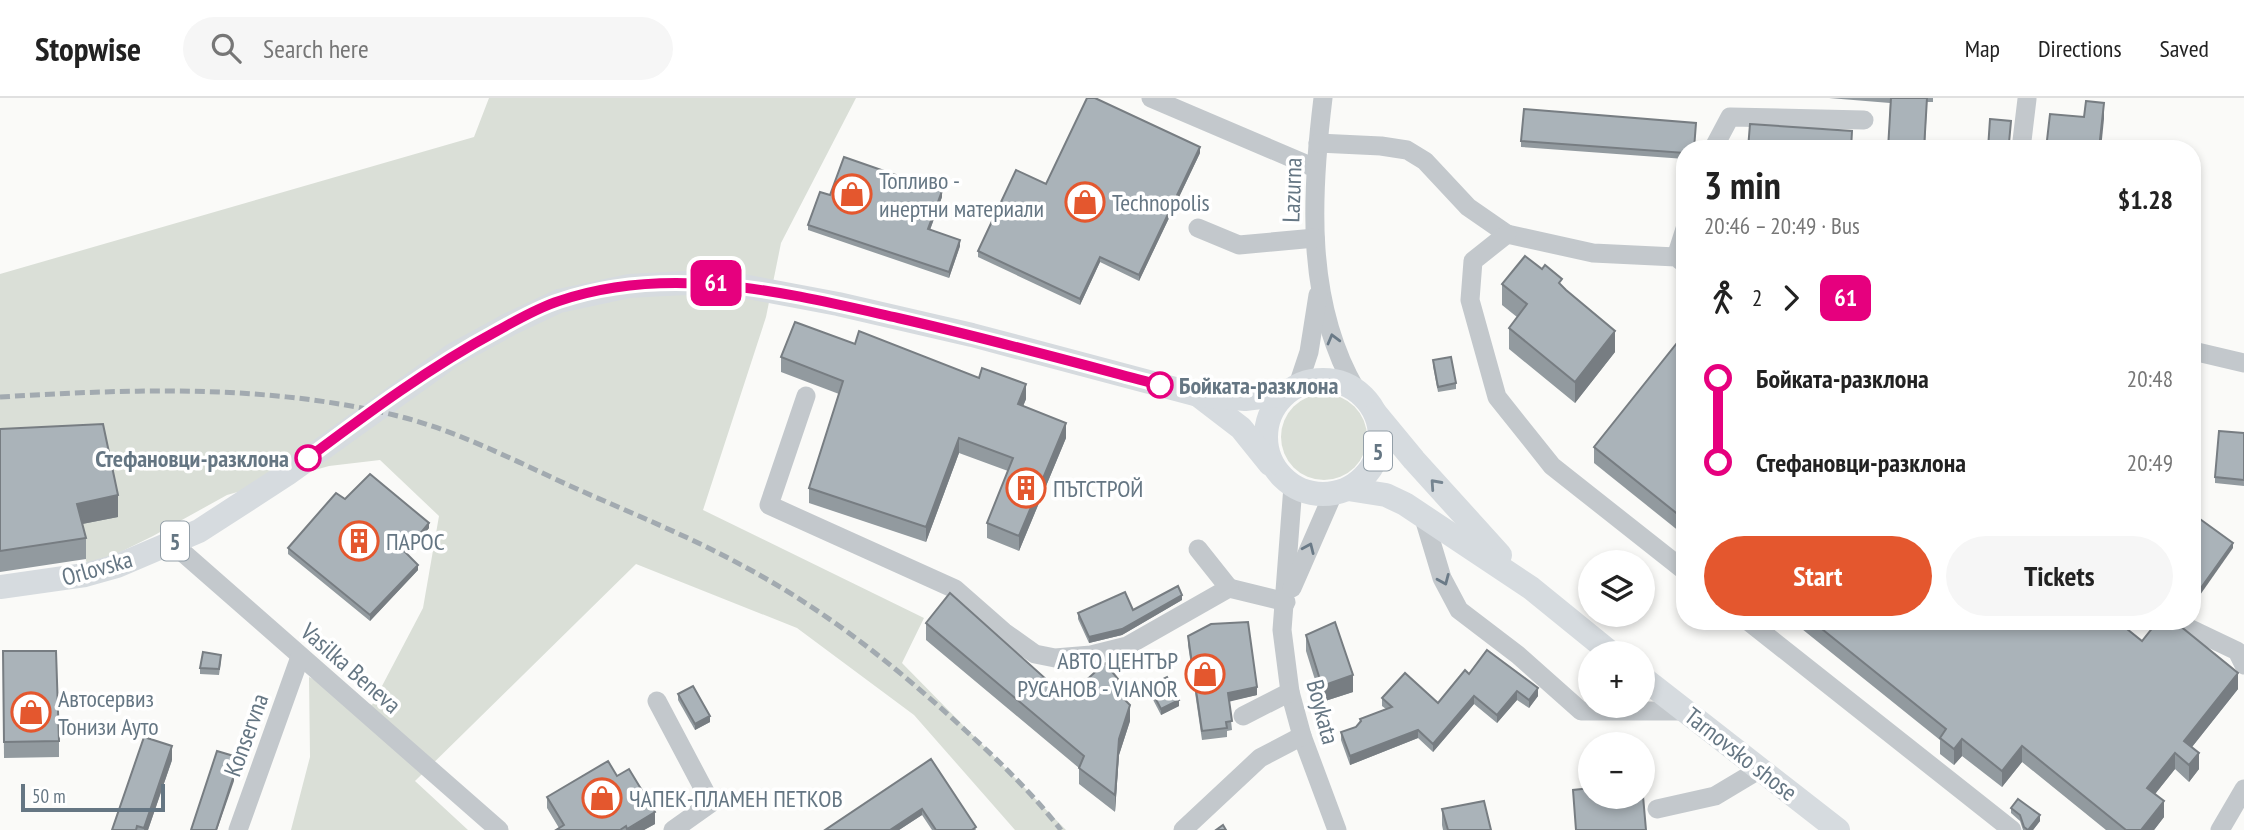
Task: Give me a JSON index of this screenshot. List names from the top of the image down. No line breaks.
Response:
{"streets":{"main road":["5","Orlovska","Tarnovsko shose"],"street":["Lazurna","Vasilka Beneva","Boykata","Konservna"]},"crossings":[["Lazurna","5"],["Lazurna","Orlovska"],["Lazurna","Boykata"],["5","Orlovska"],["5","Boykata"],["Orlovska","Vasilka Beneva"],["Orlovska","Boykata"],["Vasilka Beneva","Konservna"]],"places":{"shop":["Топливо - инертни материали","Technopolis","АВТО ЦЕНТЪР РУСАНОВ - VIANOR","Автосервиз Тонизи Ауто","ЧАПЕК-ПЛАМЕН ПЕТКОВ"],"other":["Бойката-разклона","Стефановци-разклона"],"building":["ПЪТСТРОЙ","ПАРОС"]},"lines":["bus line 61"],"scale_bar":"50 m","page":{"header":"Stopwise","search":"Search here","nav":["Map","Directions","Saved"],"on_map":"61","heading":["3 min","20:46 – 20:49 · Bus","$1.28"],"legs":["2","61"],"list":[{"name":"Бойката-разклона","value":"20:48"},{"name":"Стефановци-разклона","value":"20:49"}],"buttons":["Start","Tickets"],"map_buttons":["+","−"],"scale":"50 m"}}
